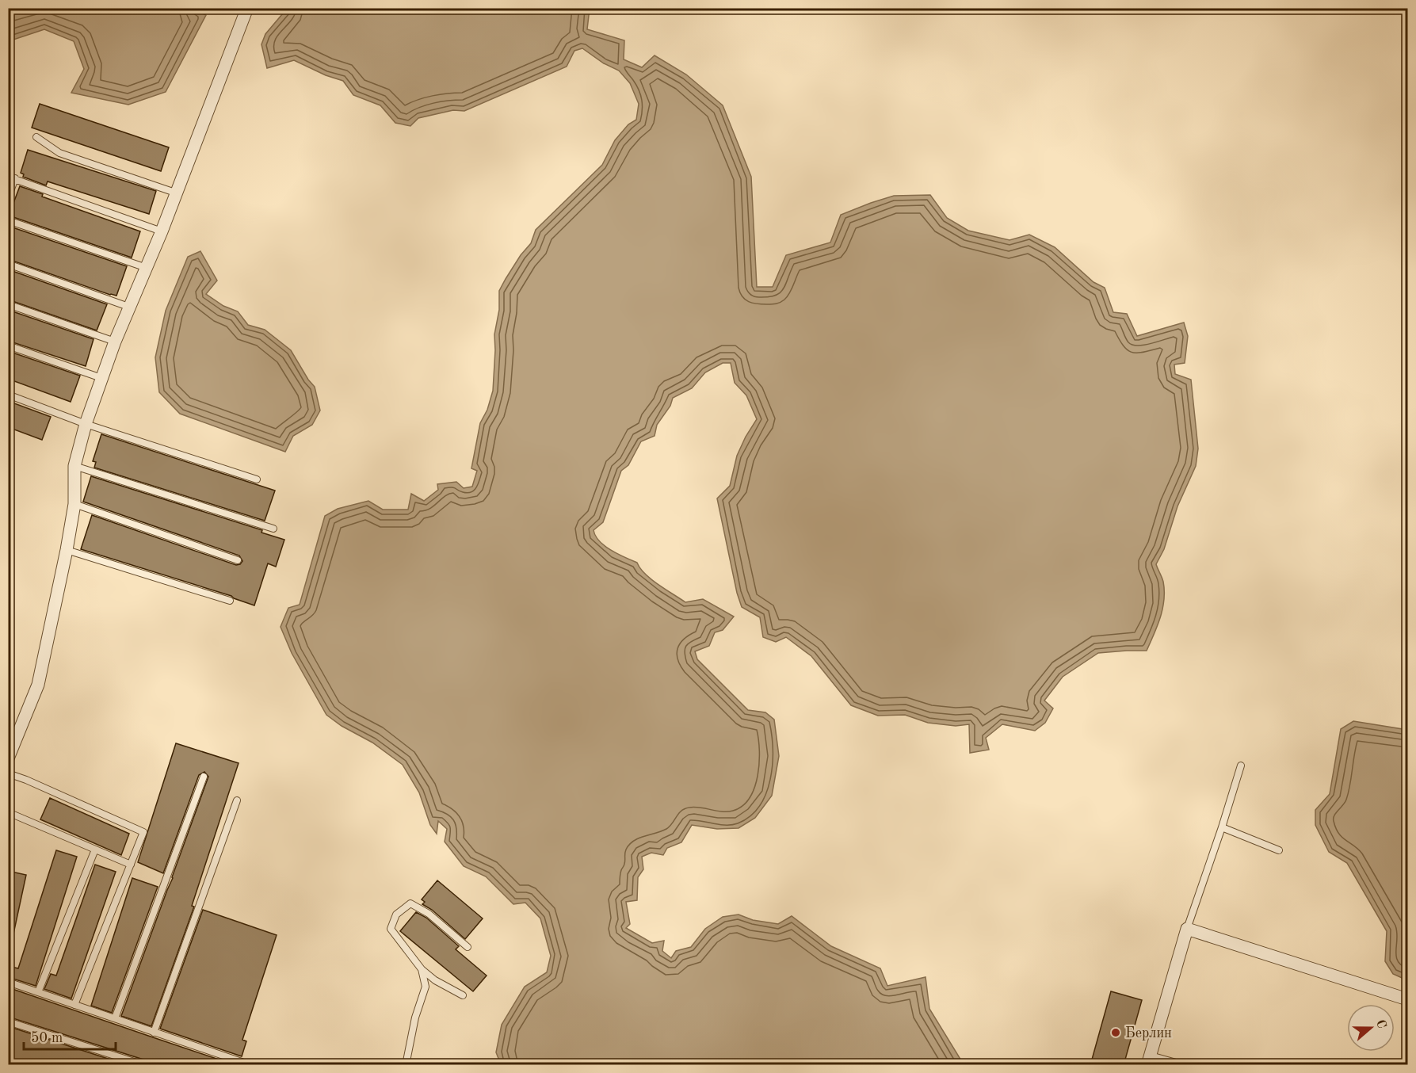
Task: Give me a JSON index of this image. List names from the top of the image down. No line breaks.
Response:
{"places":["Берлин"],"scale_bar":"50 m","north":"right"}
